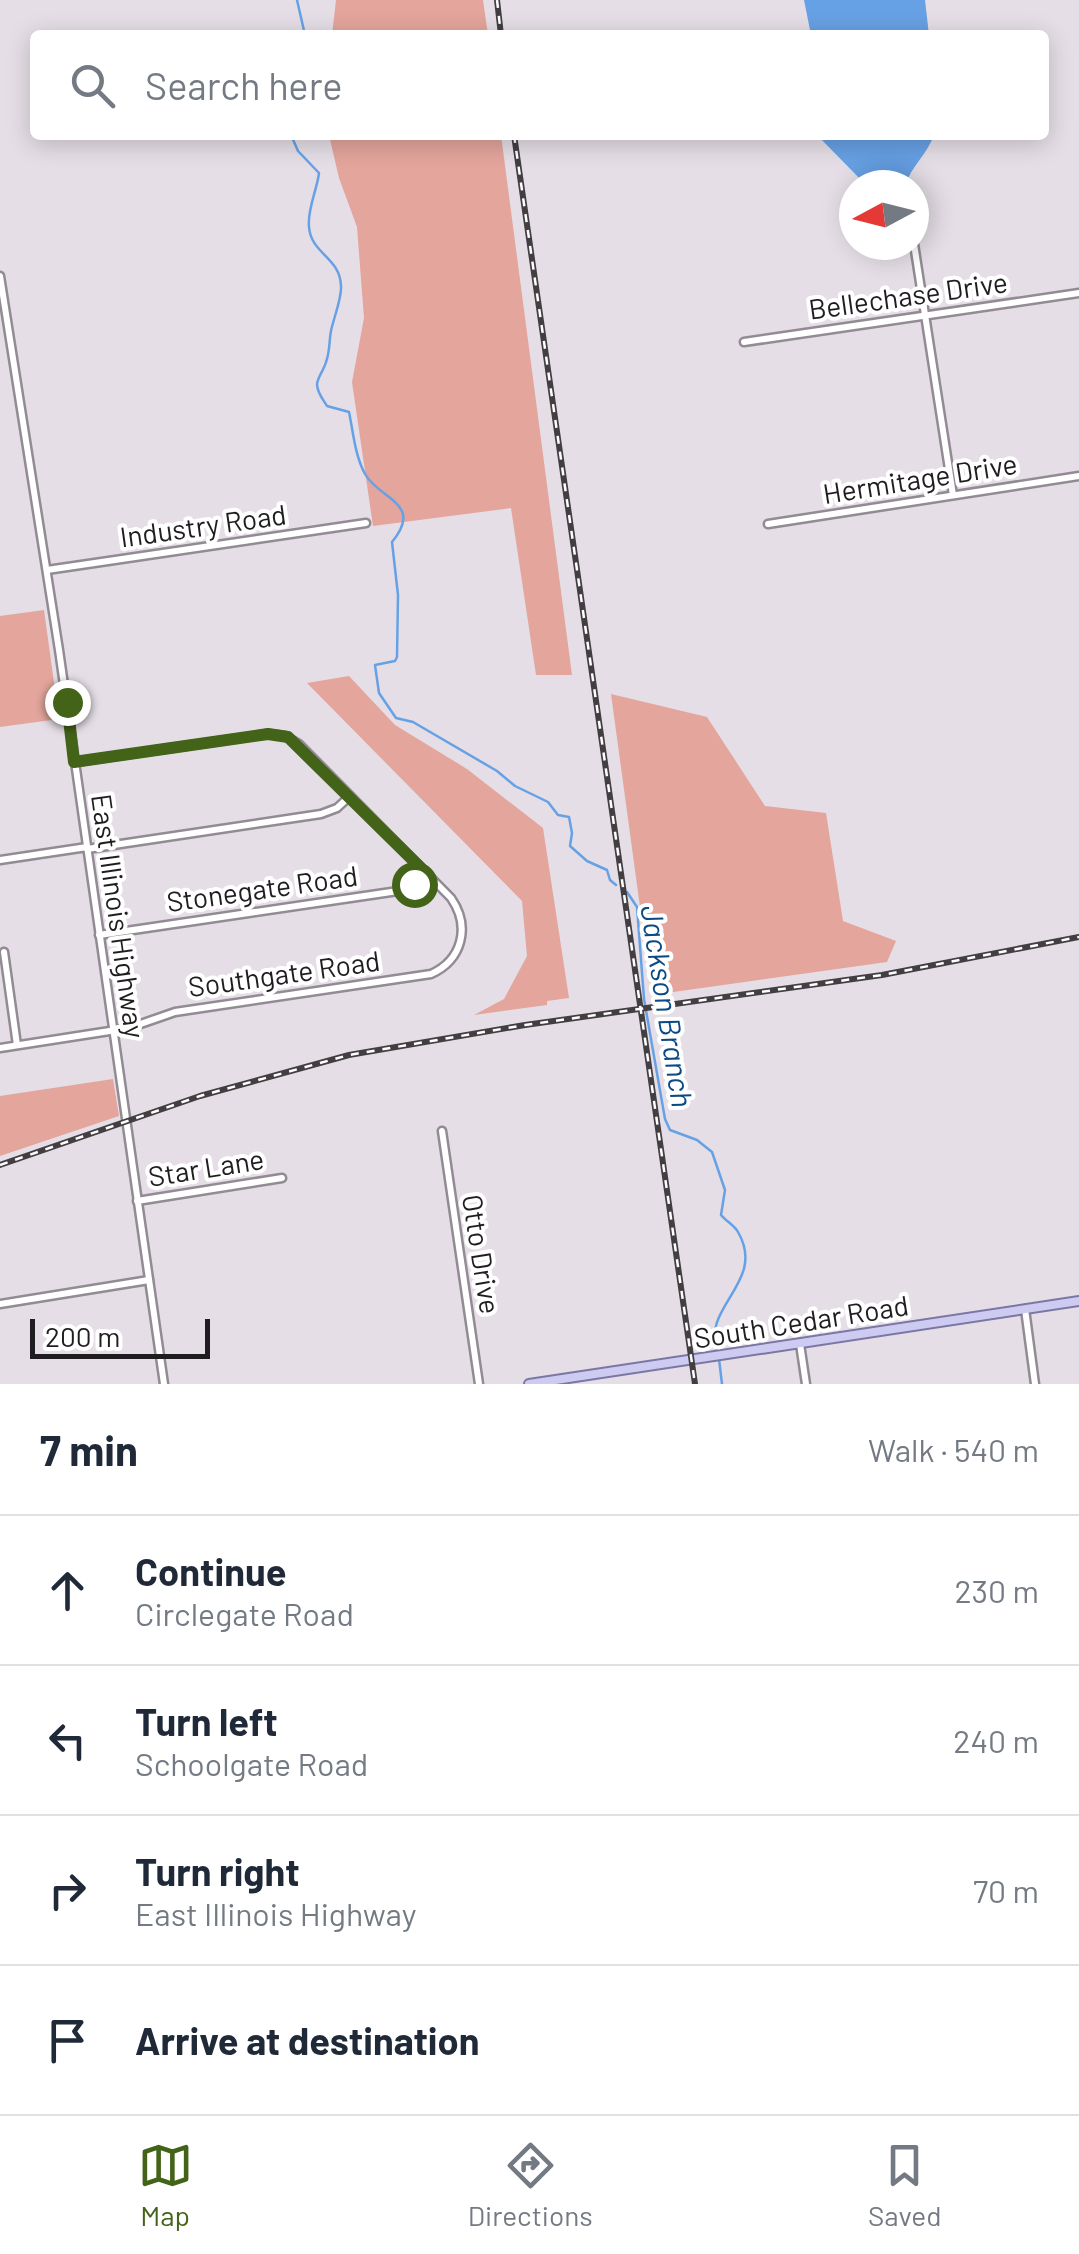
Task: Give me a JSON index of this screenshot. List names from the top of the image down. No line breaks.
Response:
{"streets":{"main road":["South Cedar Road"],"street":["Bellechase Drive","Hermitage Drive","Industry Road","Stonegate Road","East Illinois Highway","Southgate Road","Star Lane","Otto Drive"]},"crossings":[["Industry Road","East Illinois Highway"],["Stonegate Road","East Illinois Highway"],["Stonegate Road","Southgate Road"],["East Illinois Highway","Southgate Road"],["East Illinois Highway","Star Lane"]],"water":["Jackson Branch"],"scale_bar":"200 m","north":"left","page":{"search":"Search here","scale":"200 m","heading":["7 min","Walk · 540 m"],"list":[["Continue","Circlegate Road","230 m"],["Turn left","Schoolgate Road","240 m"],["Turn right","East Illinois Highway","70 m"],"Arrive at destination"],"nav":["Map","Directions","Saved"]}}
